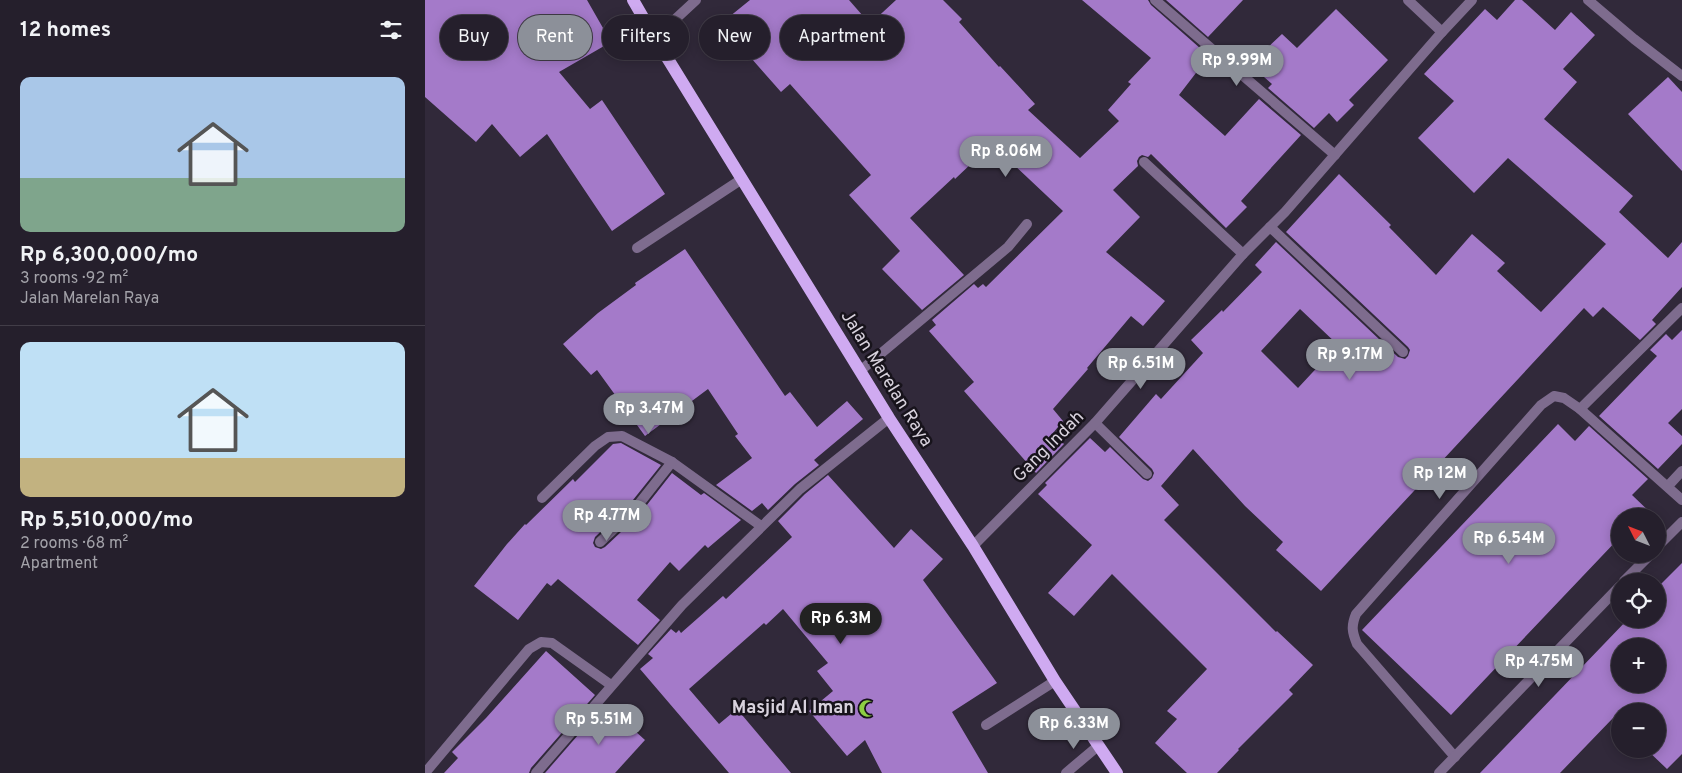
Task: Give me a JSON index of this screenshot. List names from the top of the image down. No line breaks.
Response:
{"streets":{"main road":["Jalan Marelan Raya"],"street":["Gang Indah"]},"crossings":[["Jalan Marelan Raya","Gang Indah"]],"places":{"mosque":["Masjid Al Iman"]},"north":"top left","page":{"heading":"12 homes","chip":["Buy","Rent","Filters","New","Apartment"],"price":["Rp 9.99M","Rp 8.06M","Rp 9.17M","Rp 6.51M","Rp 3.47M","Rp 12M","Rp 4.77M","Rp 6.54M","Rp 6.3M","Rp 4.75M","Rp 5.51M","Rp 6.33M"],"list":[{"name":"Rp 6,300,000/mo","note":"3 rooms · 92 m² · Jalan Marelan Raya"},{"name":"Rp 5,510,000/mo","note":"2 rooms · 68 m² · Apartment"}],"map_buttons":["+","−"]}}
